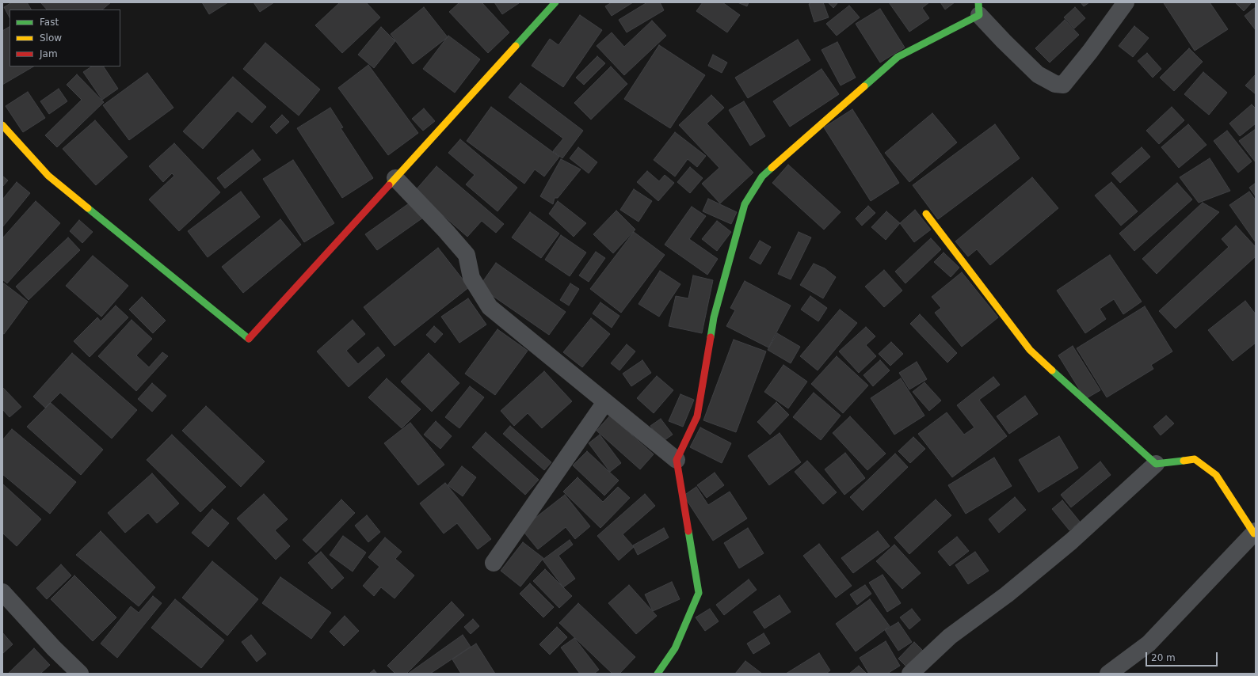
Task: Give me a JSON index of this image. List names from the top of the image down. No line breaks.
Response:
{"legend":["Fast","Slow","Jam"],"scale_bar":"20 m"}
